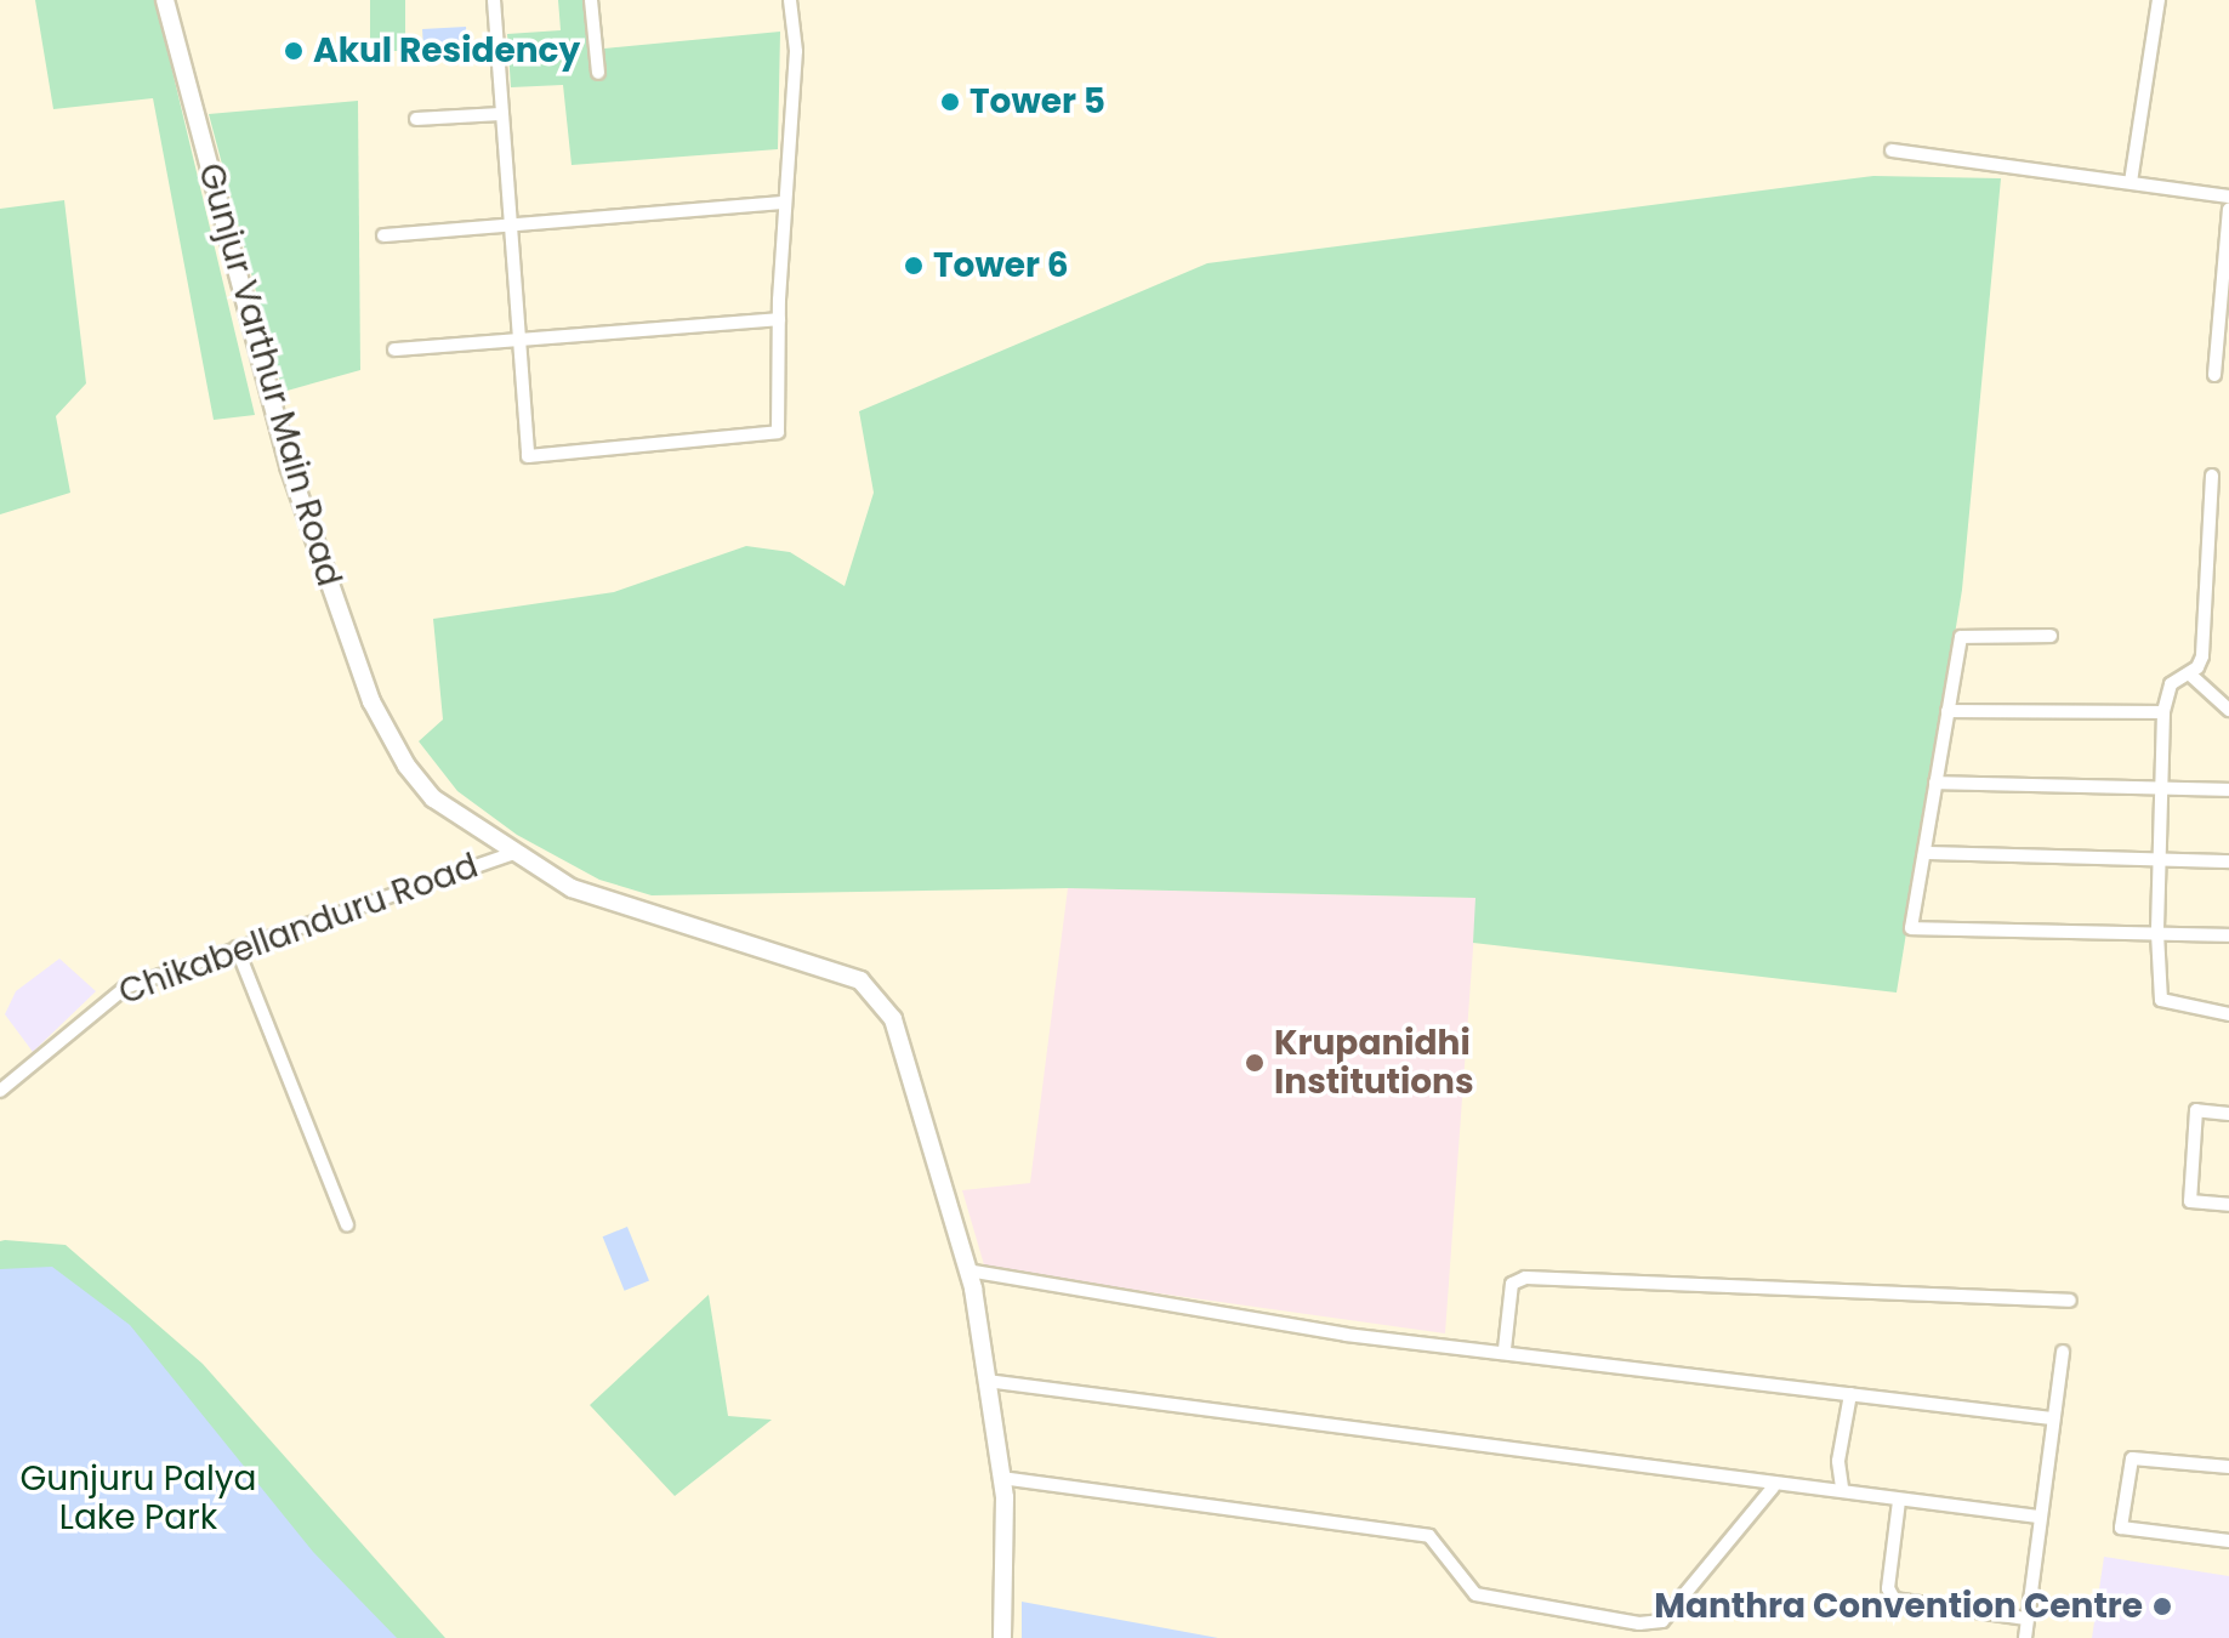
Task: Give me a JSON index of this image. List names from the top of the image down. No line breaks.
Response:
{"streets":{"main road":["Gunjur Varthur Main Road"],"street":["Chikabellanduru Road"]},"crossings":[["Gunjur Varthur Main Road","Chikabellanduru Road"]],"parks":["Gunjuru Palya Lake Park"],"places":["Akul Residency","Tower 5","Tower 6","Krupanidhi Institutions","Manthra Convention Centre"]}
